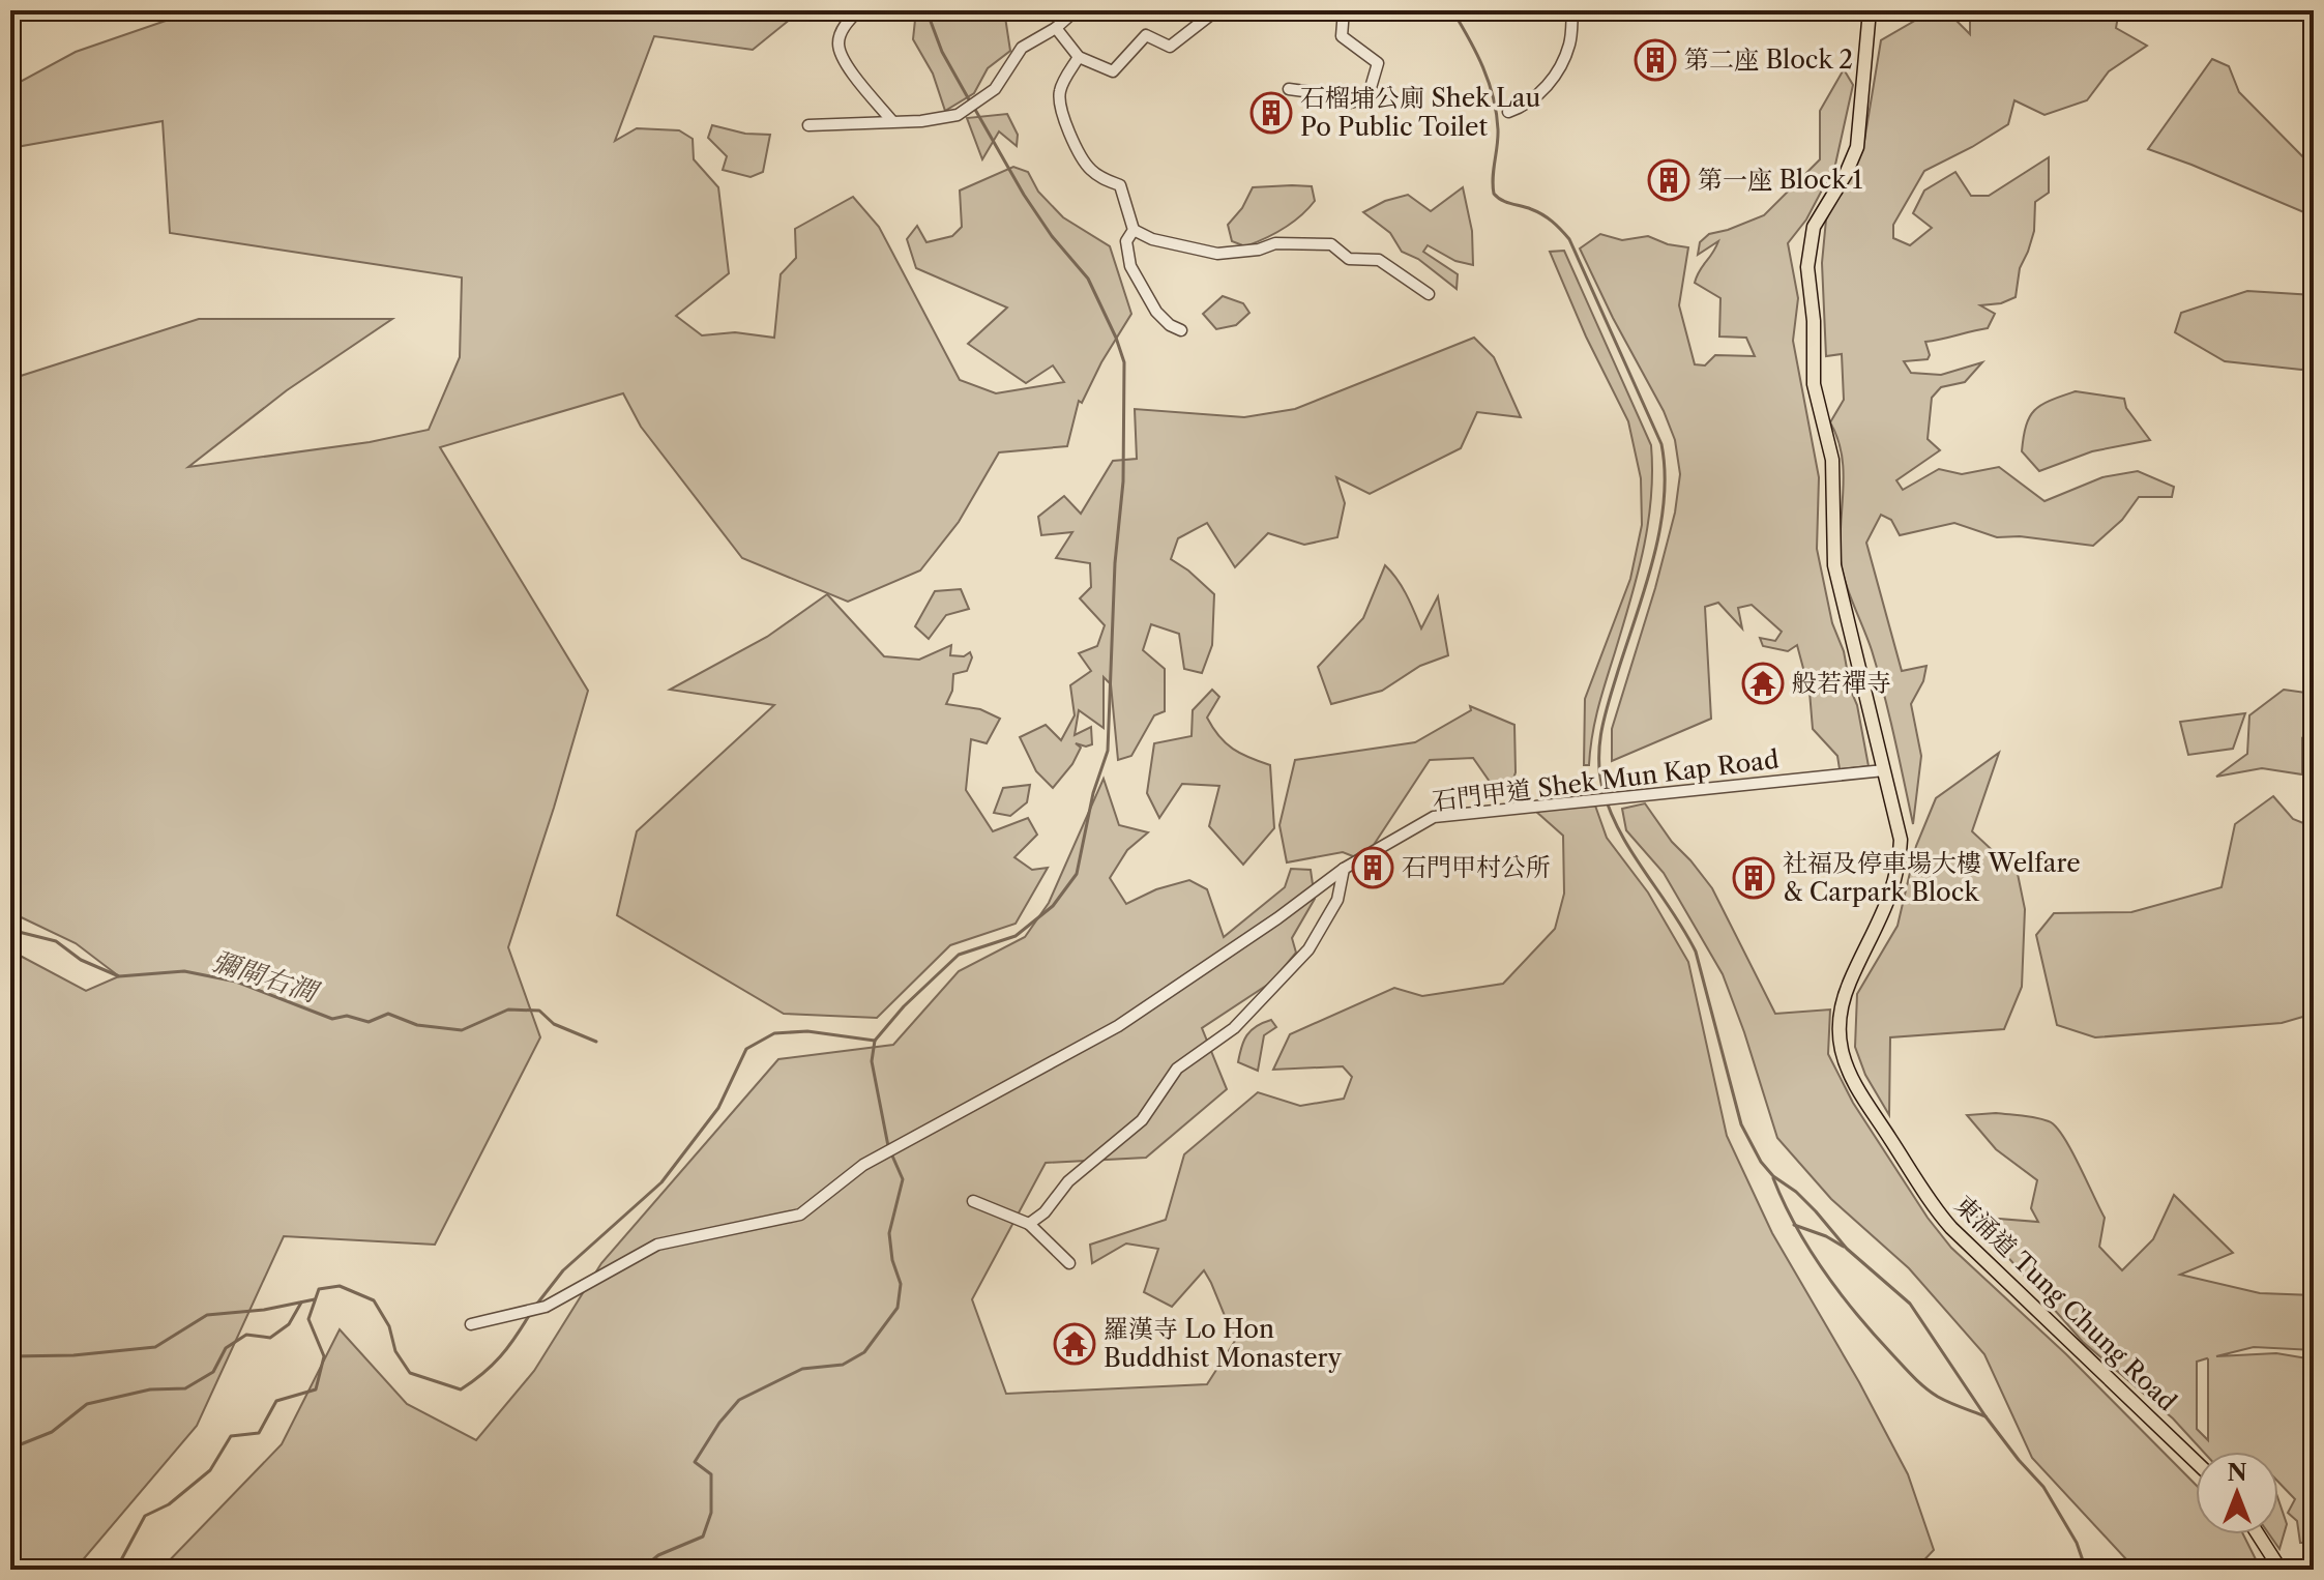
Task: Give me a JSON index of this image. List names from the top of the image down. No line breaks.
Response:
{"streets":{"main road":["東涌道 Tung Chung Road"],"street":["石門甲道 Shek Mun Kap Road"]},"crossings":[["石門甲道 Shek Mun Kap Road","東涌道 Tung Chung Road"]],"water":["彌閘右澗"],"places":{"building":["第二座 Block 2","石榴埔公廁 Shek Lau Po Public Toilet","第一座 Block 1","石門甲村公所","社福及停車場大樓 Welfare & Carpark Block"],"temple":["般若禪寺","羅漢寺 Lo Hon Buddhist Monastery"]},"north":"top"}
